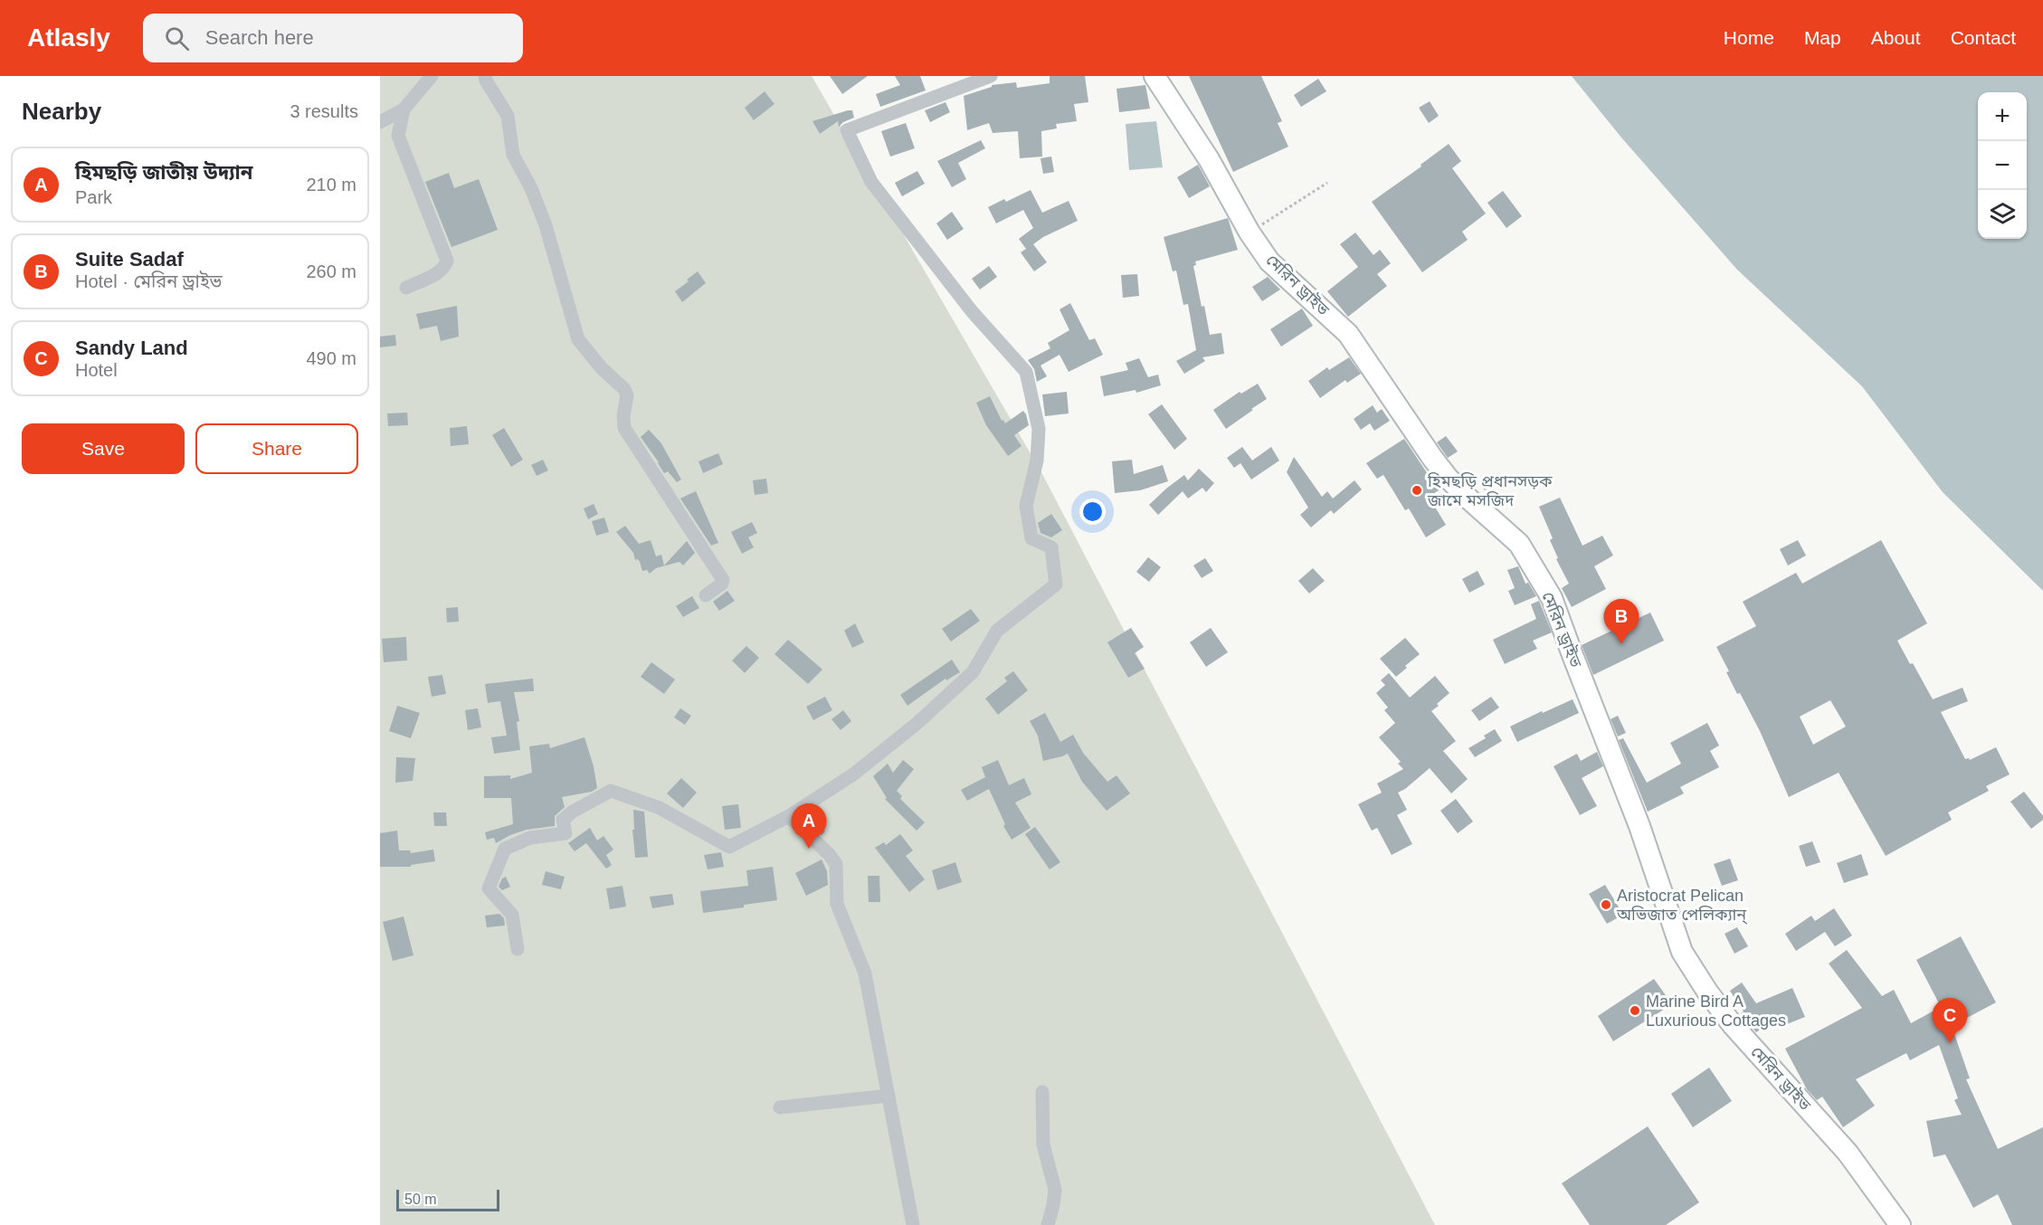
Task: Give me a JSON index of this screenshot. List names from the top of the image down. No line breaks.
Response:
{"streets":{"main road":["মেরিন ড্রাইভ"]},"places":["হিমছড়ি প্রধানসড়ক জামে মসজিদ","Aristocrat Pelican অভিজাত পেলিক্যান্","Marine Bird A Luxurious Cottages"],"scale_bar":"50 m","page":{"header":"Atlasly","search":"Search here","nav":["Home","Map","About","Contact"],"heading":["Nearby","3 results"],"map_buttons":["+","−"],"list":[{"mark":"A","name":"হিমছড়ি জাতীয় উদ্যান","note":"Park","value":"210 m"},{"mark":"B","name":"Suite Sadaf","note":"Hotel · মেরিন ড্রাইভ","value":"260 m"},{"mark":"C","name":"Sandy Land","note":"Hotel","value":"490 m"}],"buttons":["Save","Share"],"pins":["B","A","C"],"scale":"50 m"}}
